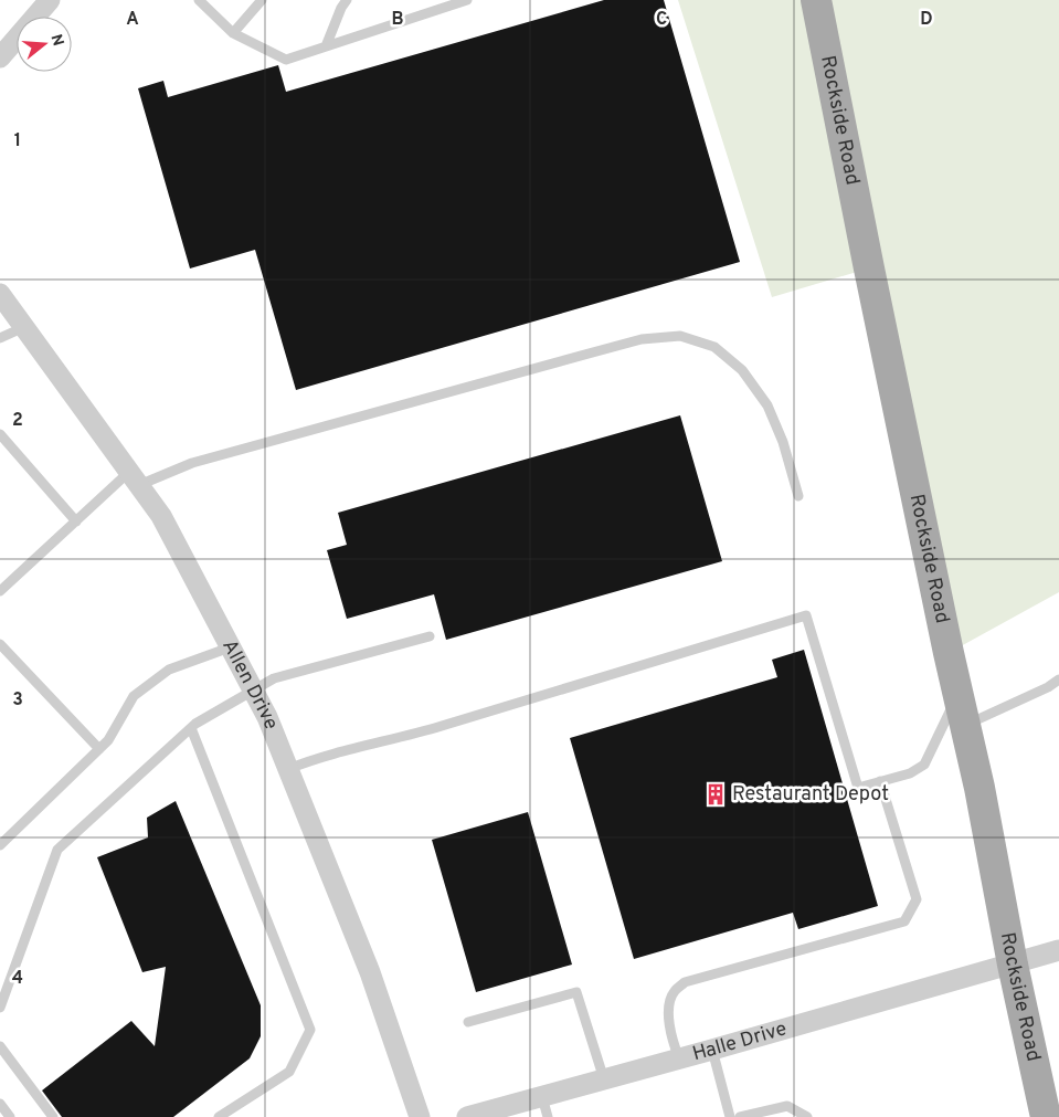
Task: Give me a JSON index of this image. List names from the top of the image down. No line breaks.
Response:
{"streets":{"main road":["Rockside Road"],"street":["Allen Drive","Halle Drive"]},"crossings":[["Rockside Road","Halle Drive"]],"places":{"building":["Restaurant Depot"]},"north":"right","grid":{"columns":["A","B","C","D"],"rows":["1","2","3","4"]}}
